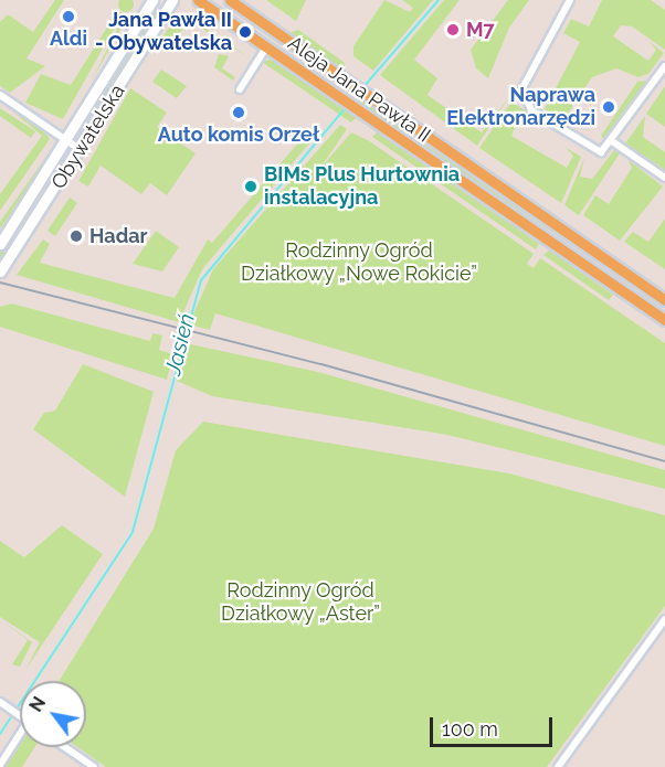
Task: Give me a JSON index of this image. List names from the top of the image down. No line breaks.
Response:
{"streets":{"main road":["Aleja Jana Pawła II","Obywatelska"]},"water":["Jasień"],"parks":["Rodzinny Ogród Działkowy „Nowe Rokicie”","Rodzinny Ogród Działkowy „Aster”"],"places":["Aldi","M7","Jana Pawła II - Obywatelska","Naprawa Elektronarzędzi","Auto komis Orzeł","BIMs Plus Hurtownia instalacyjna","Hadar"],"scale_bar":"100 m","north":"top left"}
